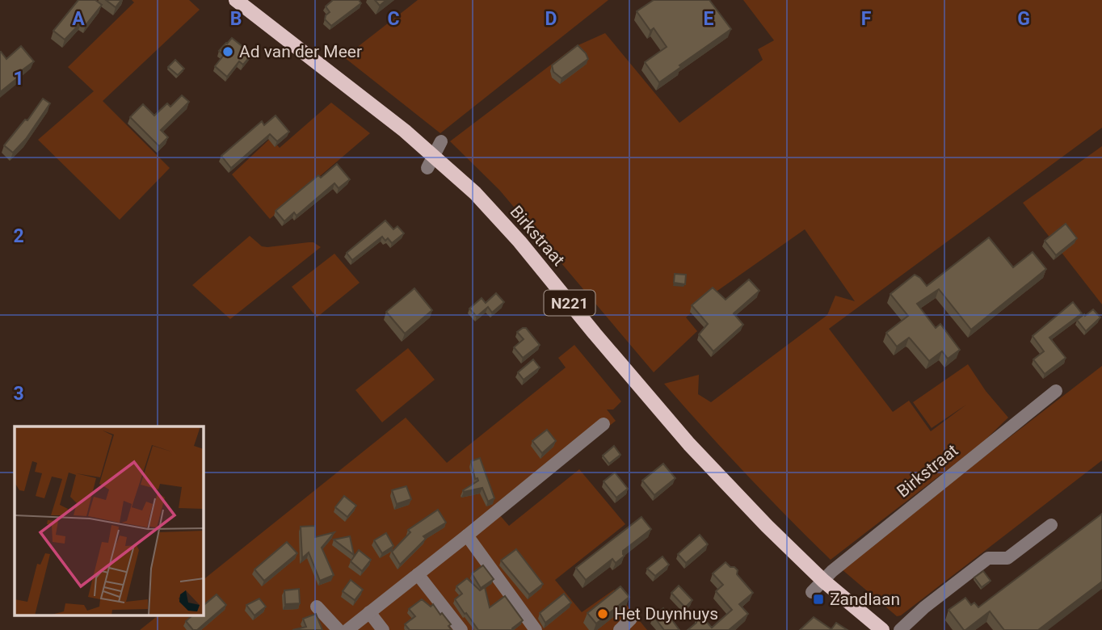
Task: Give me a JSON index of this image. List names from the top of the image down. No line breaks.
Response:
{"streets":{"main road":["Birkstraat","N221"]},"places":{"other":["Ad van der Meer","Het Duynhuys"],"transit":["Zandlaan"]},"grid":{"columns":["A","B","C","D","E","F","G"],"rows":["1","2","3"]}}
